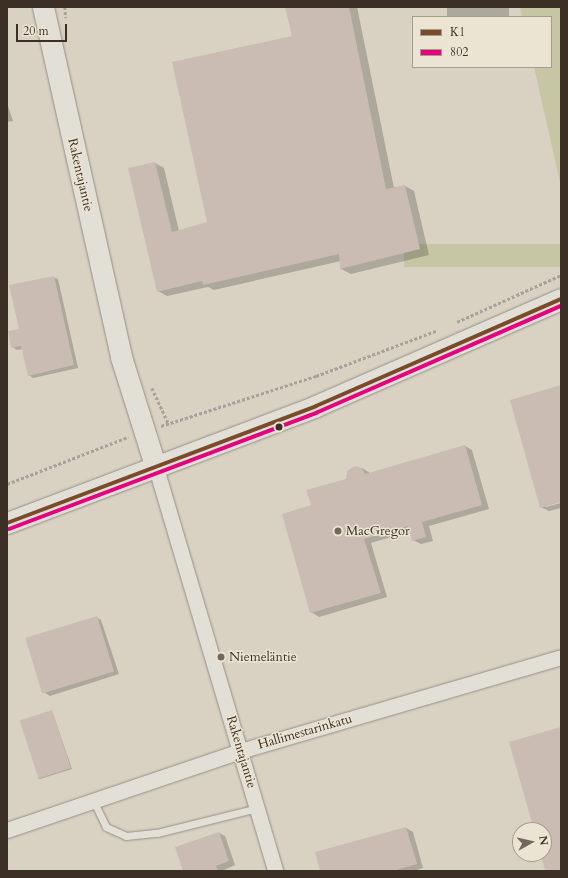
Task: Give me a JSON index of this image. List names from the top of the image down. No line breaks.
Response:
{"streets":{"main road":["Rakentajantie"],"street":["Hallimestarinkatu"]},"crossings":[["Rakentajantie","Hallimestarinkatu"]],"places":["MacGregor","Niemeläntie"],"lines":["transit line K1","transit line 802"],"legend":["K1","802"],"scale_bar":"20 m","north":"right"}
